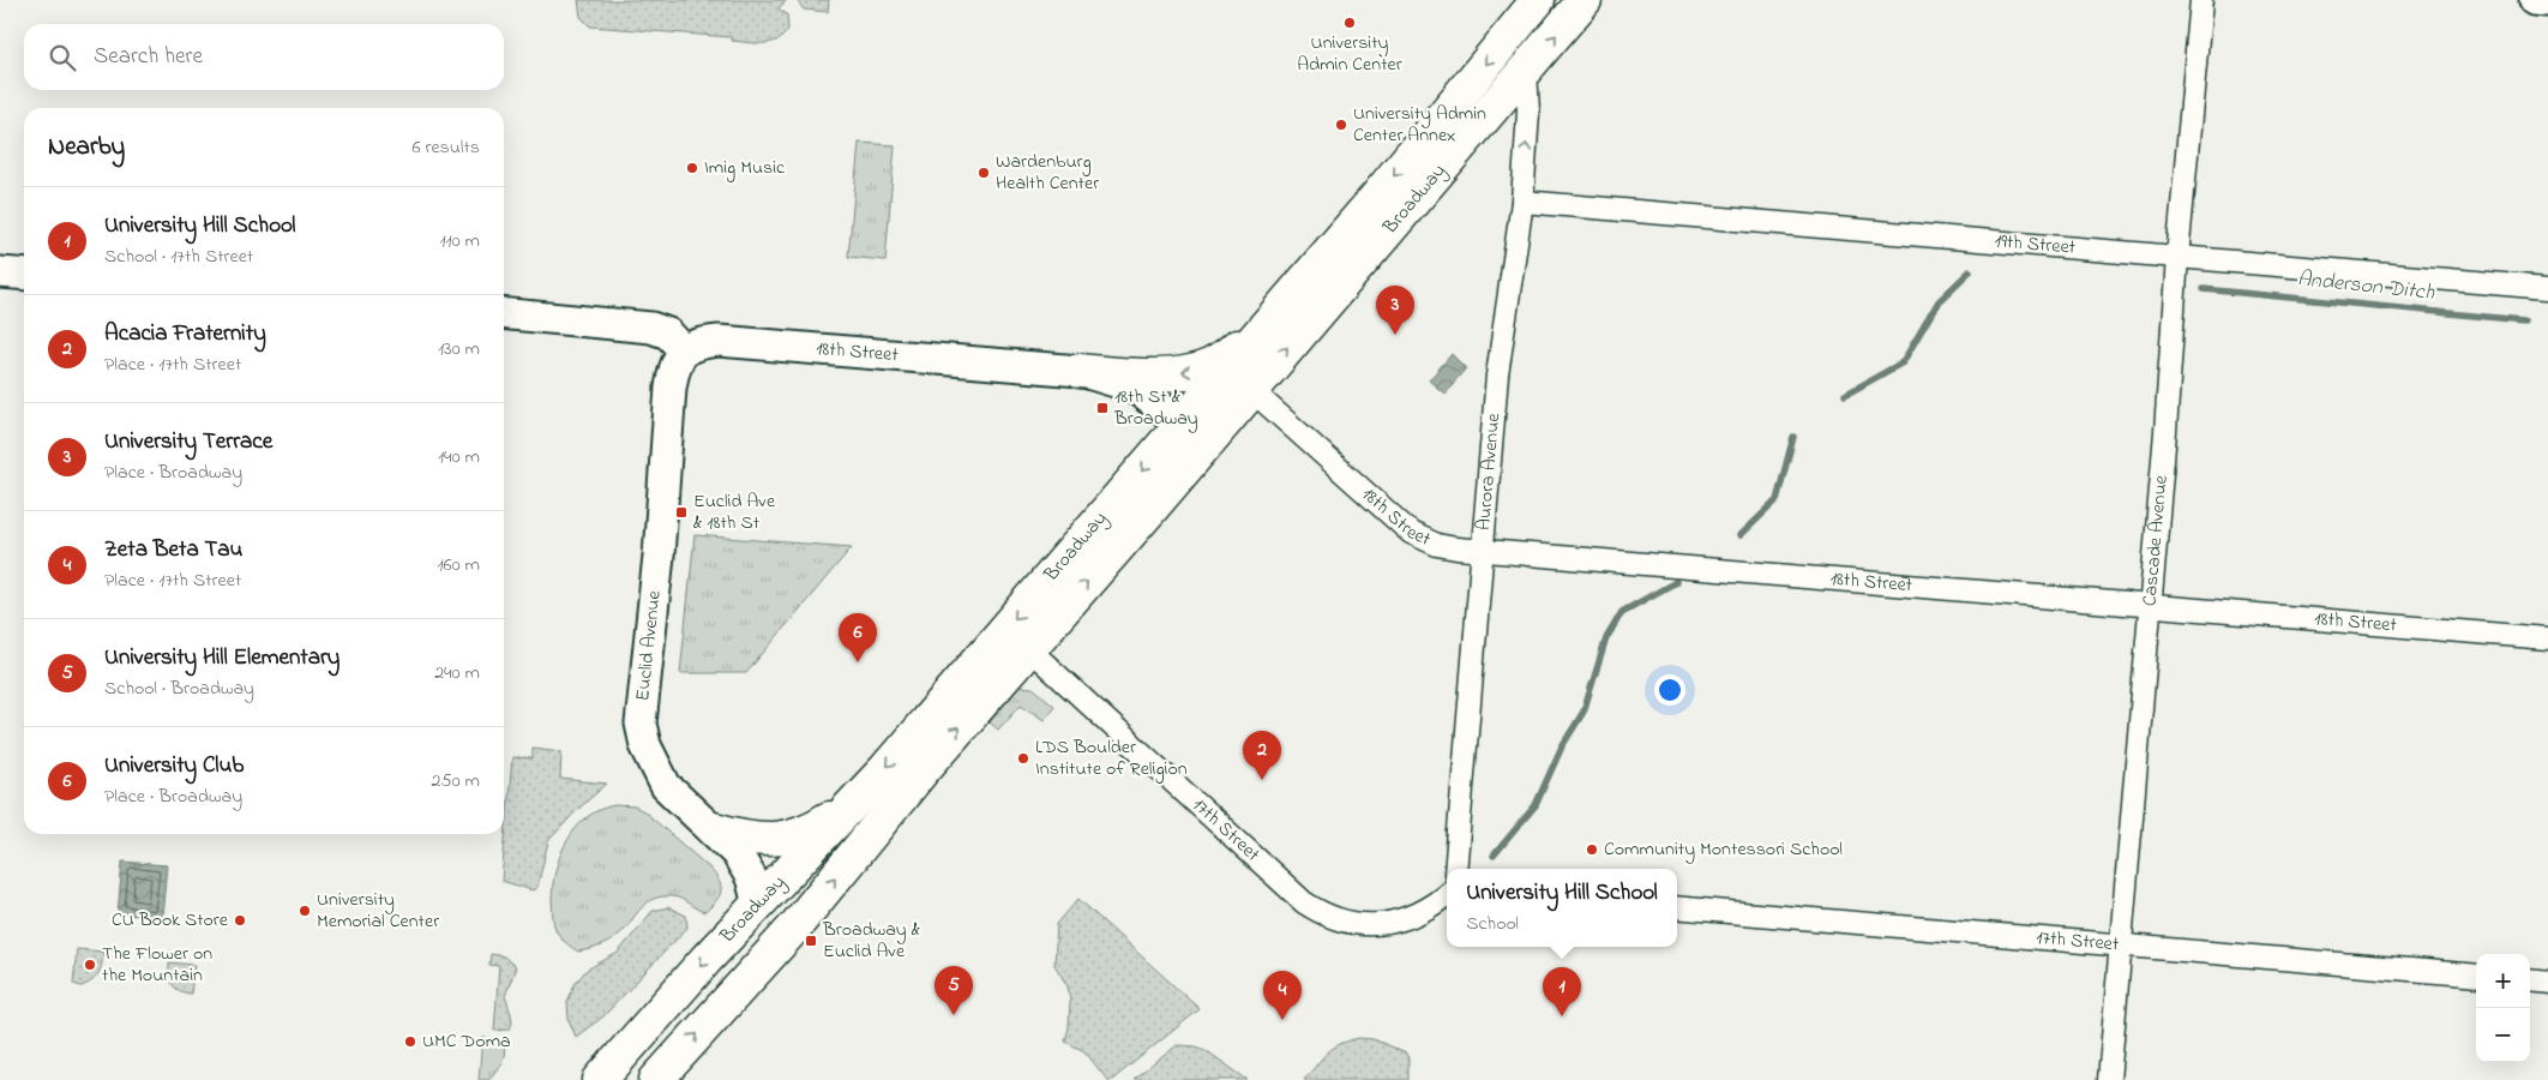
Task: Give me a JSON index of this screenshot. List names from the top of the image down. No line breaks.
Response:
{"streets":{"main road":["Broadway"],"street":["19th Street","18th Street","Aurora Avenue","Cascade Avenue","Euclid Avenue","17th Street"]},"crossings":[["Broadway","18th Street"],["Broadway","Aurora Avenue"],["Broadway","Euclid Avenue"],["Broadway","17th Street"],["19th Street","Aurora Avenue"],["19th Street","Cascade Avenue"],["18th Street","Aurora Avenue"],["18th Street","Cascade Avenue"],["18th Street","Euclid Avenue"],["Cascade Avenue","17th Street"]],"water":["Anderson Ditch"],"places":{"other":["University Admin Center","University Admin Center Annex","Imig Music","Wardenburg Health Center","LDS Boulder Institute of Religion","Community Montessori School","University Memorial Center","CU Book Store","The Flower on the Mountain","UMC Doma"],"transit":["18th St & Broadway","Euclid Ave & 18th St","Broadway & Euclid Ave"]},"page":{"search":"Search here","heading":["Nearby","6 results"],"list":[{"mark":"1","name":"University Hill School","note":"School · 17th Street","value":"110 m"},{"mark":"2","name":"Acacia Fraternity","note":"Place · 17th Street","value":"130 m"},{"mark":"3","name":"University Terrace","note":"Place · Broadway","value":"140 m"},{"mark":"4","name":"Zeta Beta Tau","note":"Place · 17th Street","value":"160 m"},{"mark":"5","name":"University Hill Elementary","note":"School · Broadway","value":"240 m"},{"mark":"6","name":"University Club","note":"Place · Broadway","value":"250 m"}],"pins":["3","6","2","5","1","4"],"popup":["University Hill School","School"],"map_buttons":["+","−"]}}
